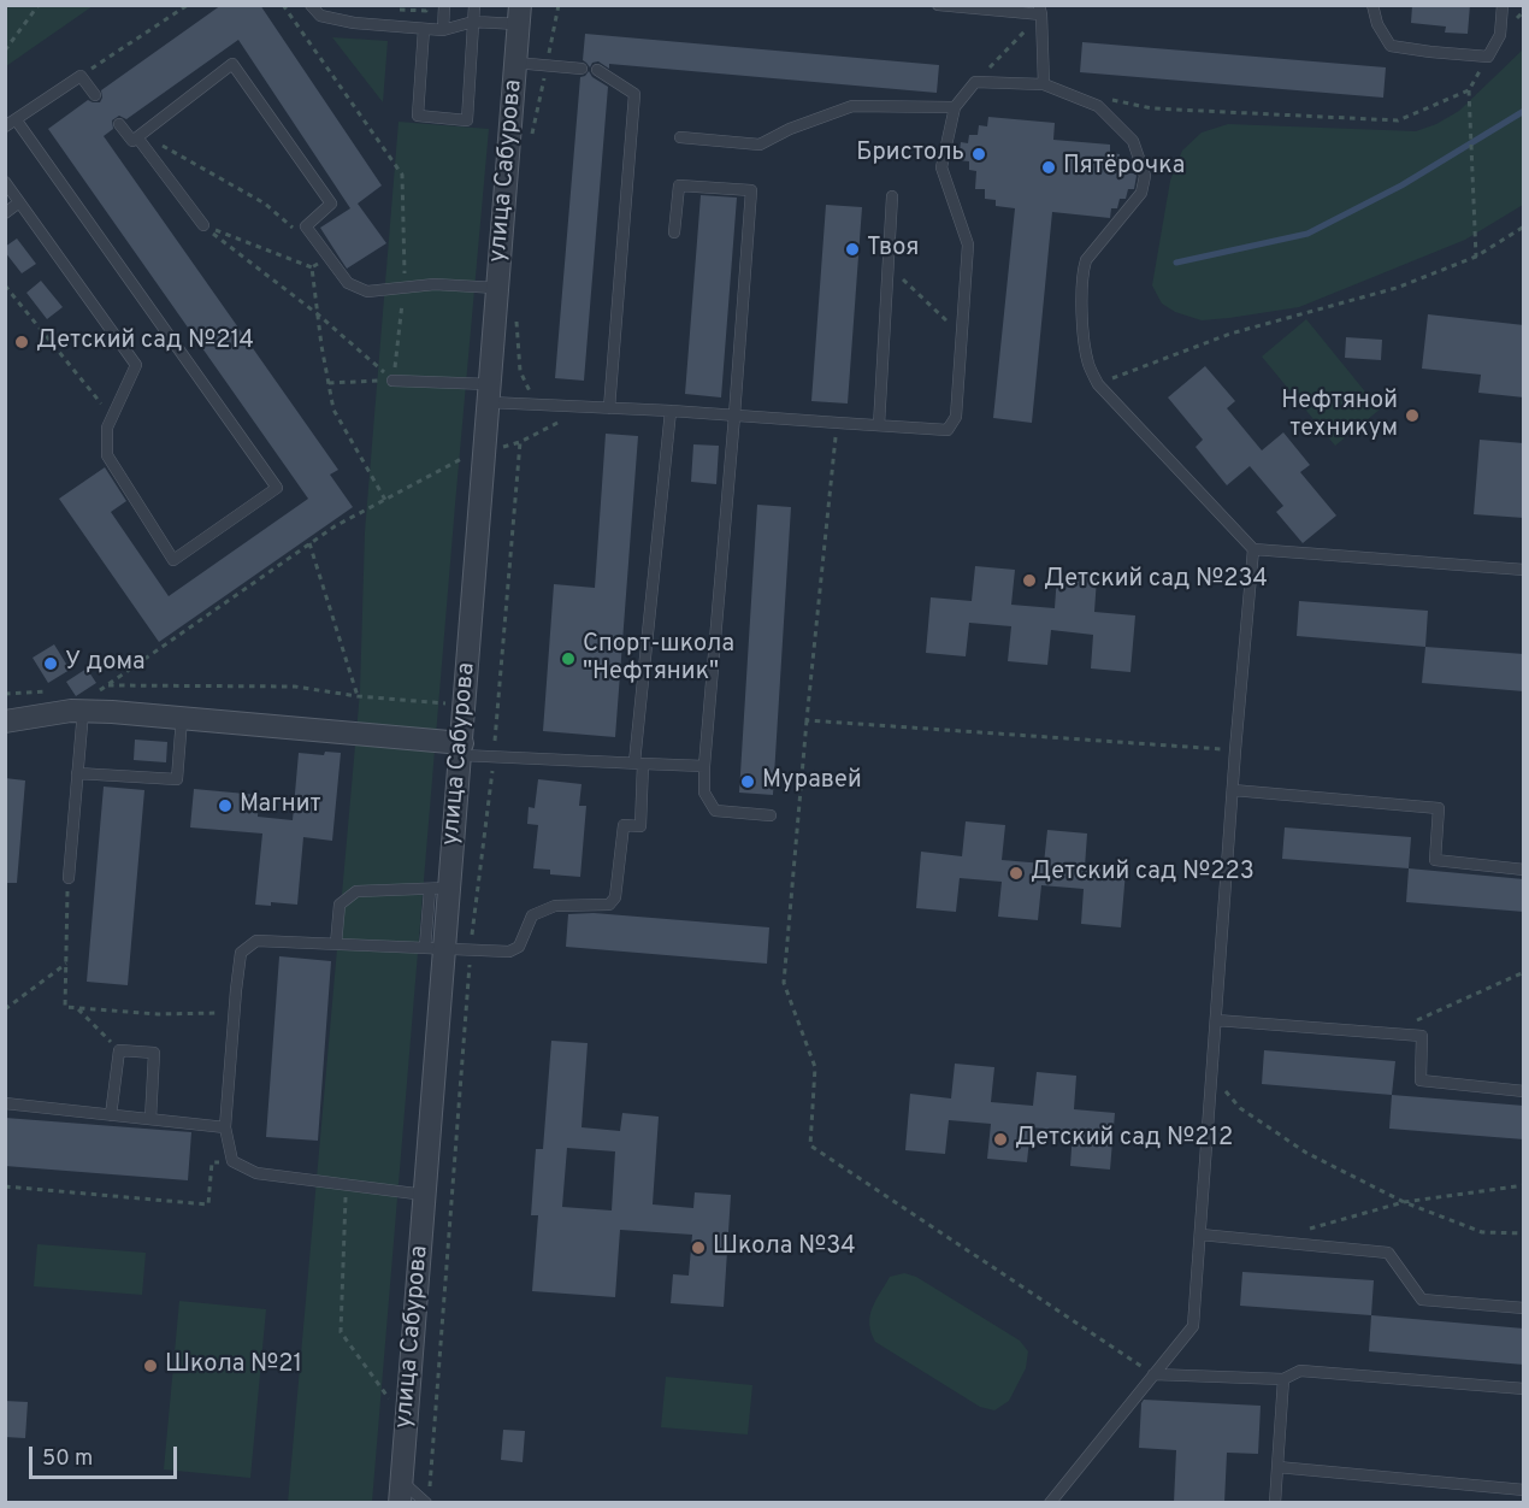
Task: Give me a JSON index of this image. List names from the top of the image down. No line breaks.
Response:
{"streets":{"street":["улица Сабурова"]},"places":["Бристоль","Пятёрочка","Твоя","Детский сад №214","Нефтяной техникум","Детский сад №234","Спорт-школа \"Нефтяник\"","У дома","Муравей","Магнит","Детский сад №223","Детский сад №212","Школа №34","Школа №21"],"scale_bar":"50 m"}
